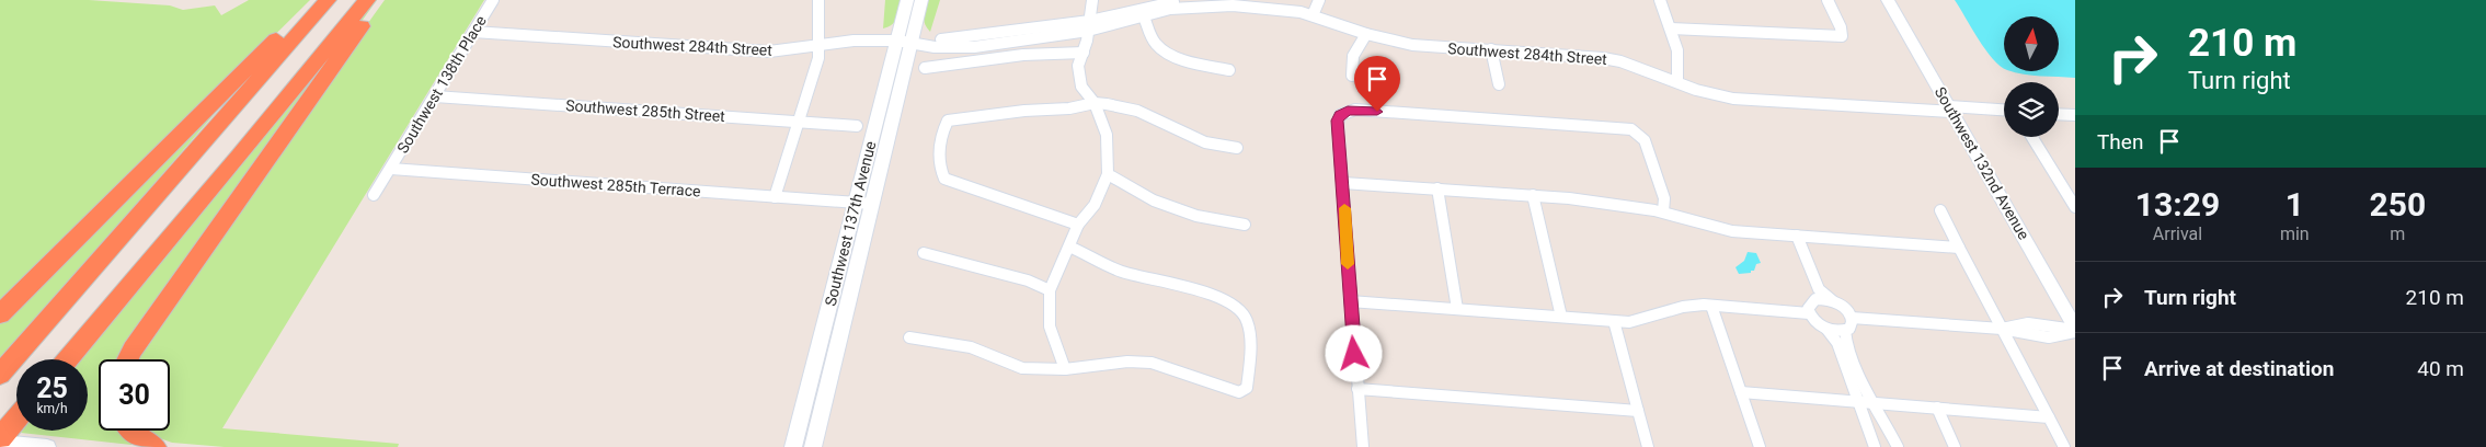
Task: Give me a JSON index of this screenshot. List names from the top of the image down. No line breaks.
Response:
{"streets":{"main road":["Southwest 132nd Avenue","Southwest 137th Avenue"],"street":["Southwest 284th Street","Southwest 138th Place","Southwest 285th Street","Southwest 285th Terrace"]},"crossings":[["Southwest 284th Street","Southwest 138th Place"],["Southwest 284th Street","Southwest 132nd Avenue"],["Southwest 284th Street","Southwest 137th Avenue"],["Southwest 138th Place","Southwest 285th Street"],["Southwest 138th Place","Southwest 285th Terrace"],["Southwest 285th Terrace","Southwest 137th Avenue"]],"north":"top","page":{"turn":["210 m","Turn right"],"then":"Then","eta":["13:29","Arrival","1","min","250","m"],"list":[{"name":"Turn right","value":"210 m"},{"name":"Arrive at destination","value":"40 m"}],"speed":"25 km/h","limit":"30"}}
